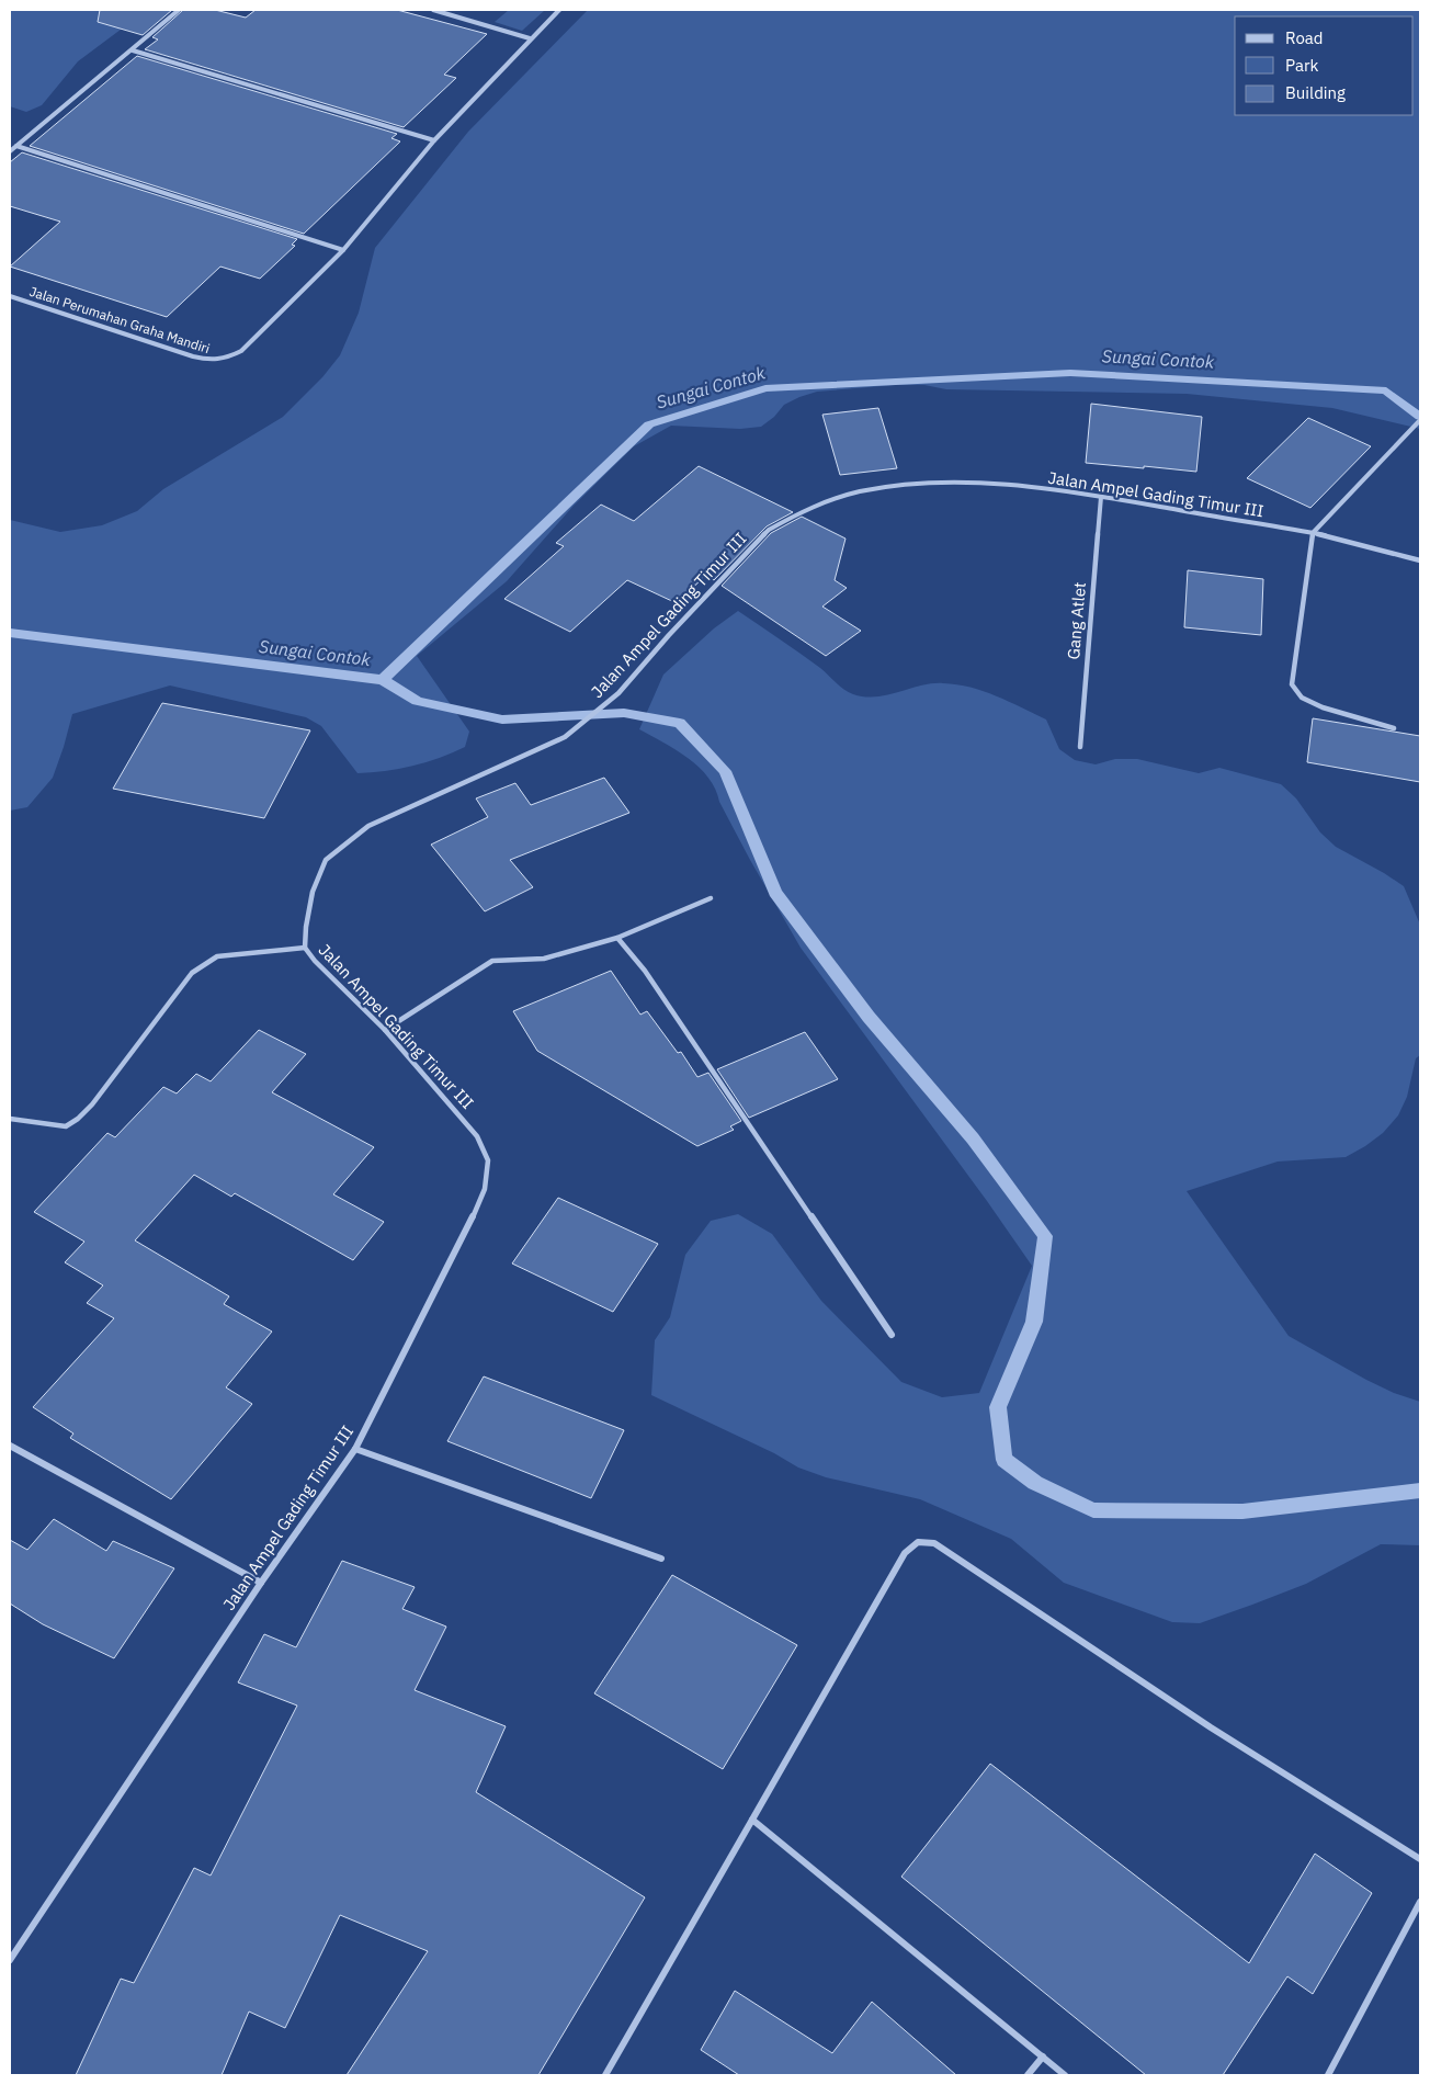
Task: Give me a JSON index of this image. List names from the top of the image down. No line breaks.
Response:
{"streets":{"street":["Jalan Perumahan Graha Mandiri","Jalan Ampel Gading Timur III","Gang Atlet"]},"crossings":[["Jalan Ampel Gading Timur III","Gang Atlet"]],"water":["Sungai Contok"],"legend":["Road","Park","Building"]}
